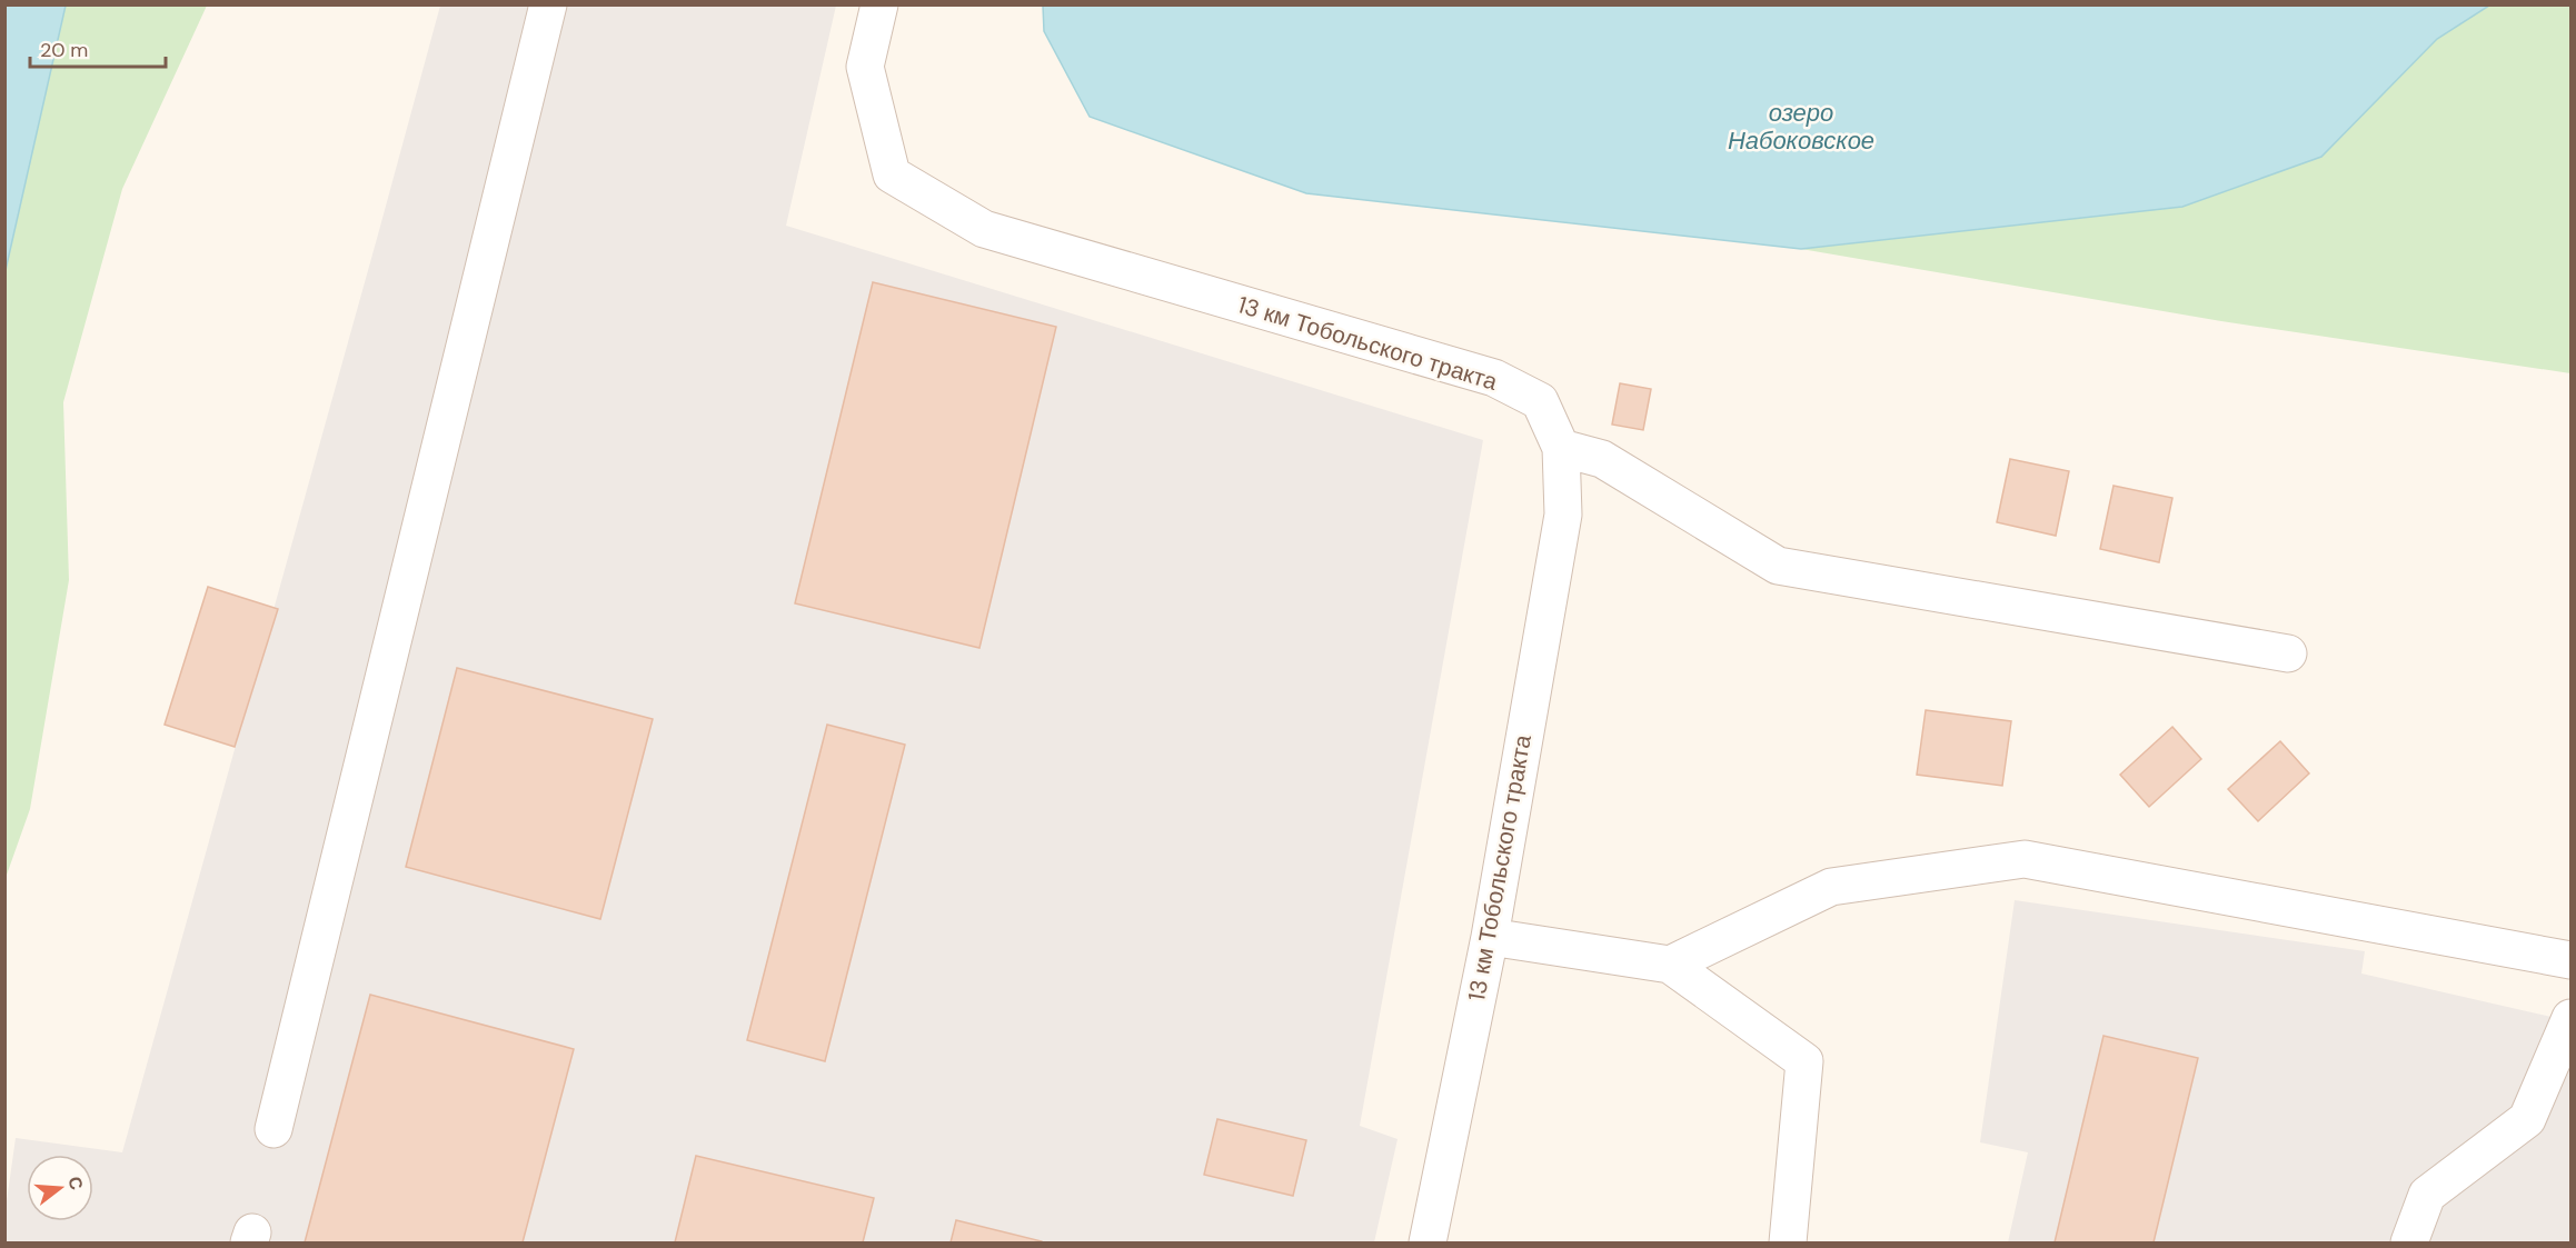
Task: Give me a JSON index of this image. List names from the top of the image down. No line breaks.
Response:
{"streets":{"street":["13 км Тобольского тракта"]},"water":["озеро Набоковское"],"scale_bar":"20 m","north":"right"}
